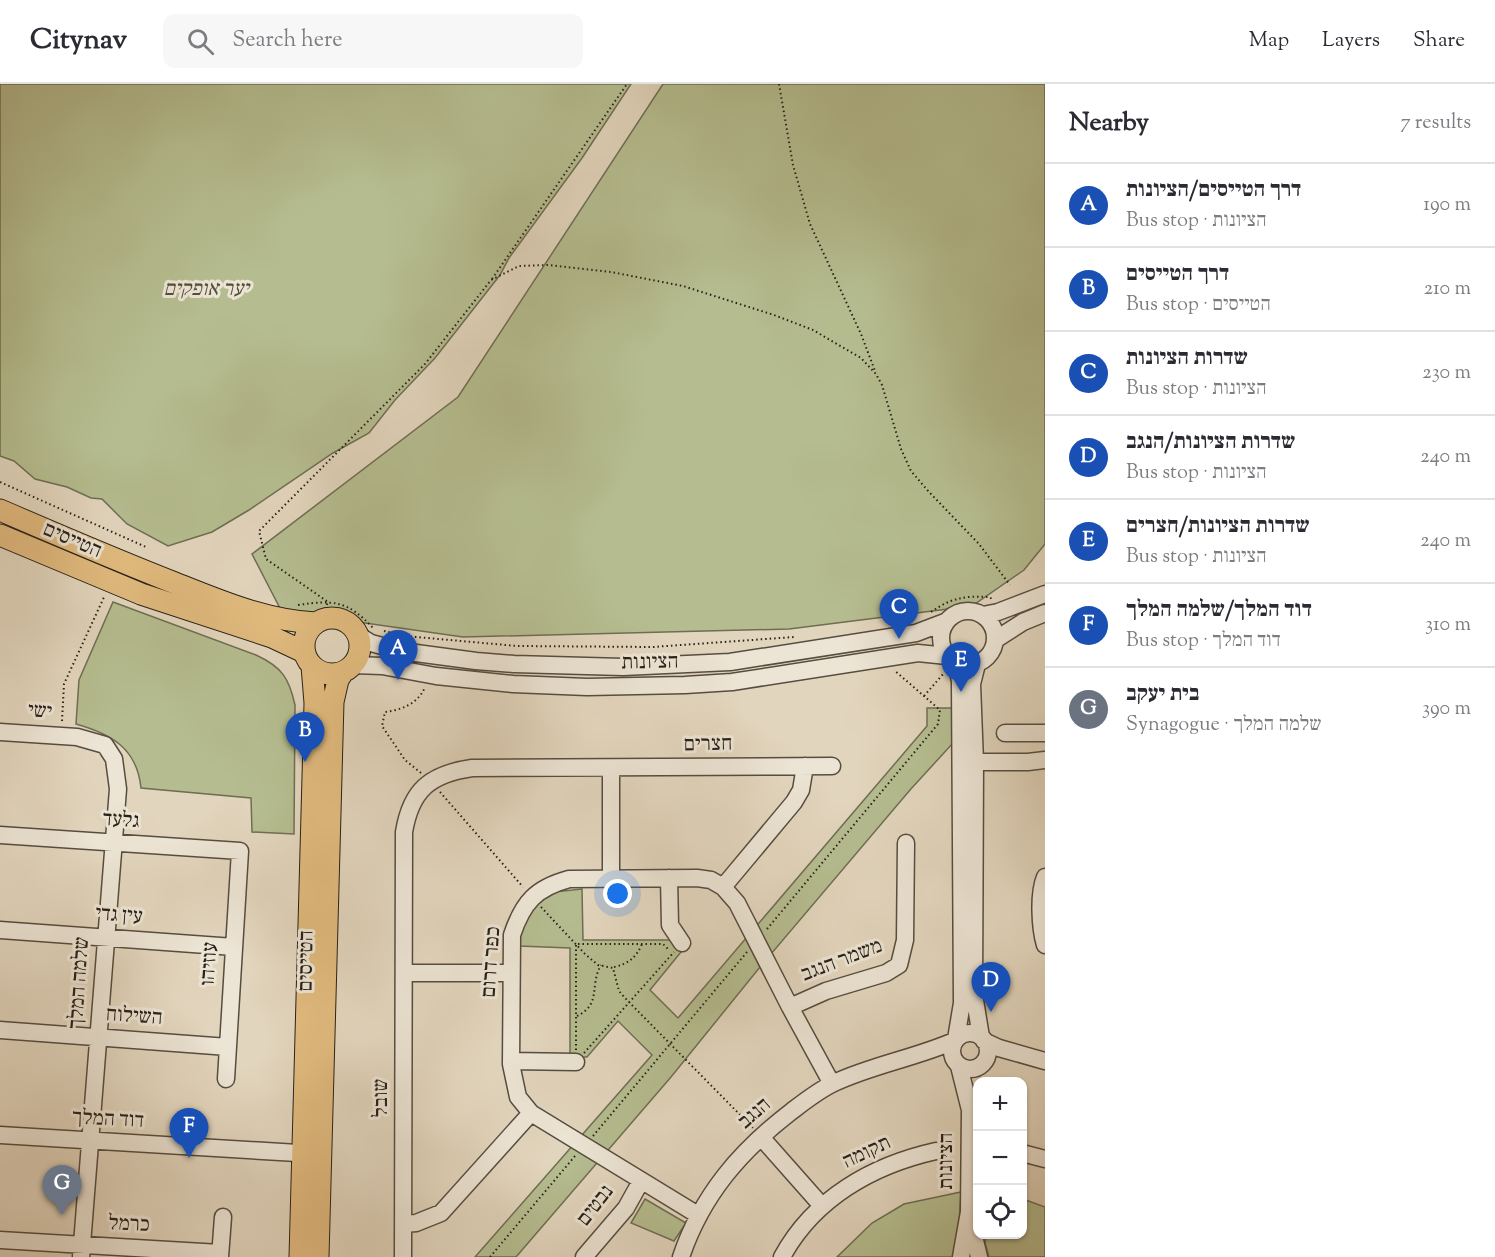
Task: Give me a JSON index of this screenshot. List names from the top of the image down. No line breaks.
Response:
{"streets":{"main road":["הטייסים"],"street":["הציונות","ישי","חצרים","גלעד","עין גדי","משמר הנגב","כפר דרום","עוזיהו","שלמה המלך","השילוח","שובל","הנגב","דוד המלך","תקומה","נבטים","כרמל"]},"crossings":[["הטייסים","הציונות"],["הטייסים","דוד המלך"],["הציונות","הנגב"],["ישי","שלמה המלך"],["חצרים","שובל"],["גלעד","עוזיהו"],["גלעד","שלמה המלך"],["עין גדי","עוזיהו"],["עין גדי","שלמה המלך"],["כפר דרום","הנגב"],["כפר דרום","נבטים"],["עוזיהו","השילוח"],["שלמה המלך","השילוח"],["שלמה המלך","דוד המלך"],["שלמה המלך","כרמל"]],"parks":["יער אופקים"],"page":{"header":"Citynav","search":"Search here","nav":["Map","Layers","Share"],"heading":["Nearby","7 results"],"list":[{"mark":"A","name":"דרך הטייסים/הציונות","note":"Bus stop · הציונות","value":"190 m"},{"mark":"B","name":"דרך הטייסים","note":"Bus stop · הטייסים","value":"210 m"},{"mark":"C","name":"שדרות הציונות","note":"Bus stop · הציונות","value":"230 m"},{"mark":"D","name":"שדרות הציונות/הנגב","note":"Bus stop · הציונות","value":"240 m"},{"mark":"E","name":"שדרות הציונות/חצרים","note":"Bus stop · הציונות","value":"240 m"},{"mark":"F","name":"דוד המלך/שלמה המלך","note":"Bus stop · דוד המלך","value":"310 m"},{"mark":"G","name":"בית יעקב","note":"Synagogue · שלמה המלך","value":"390 m"}],"pins":["C","A","E","B","D","F","G"],"map_buttons":["+","−"]}}
